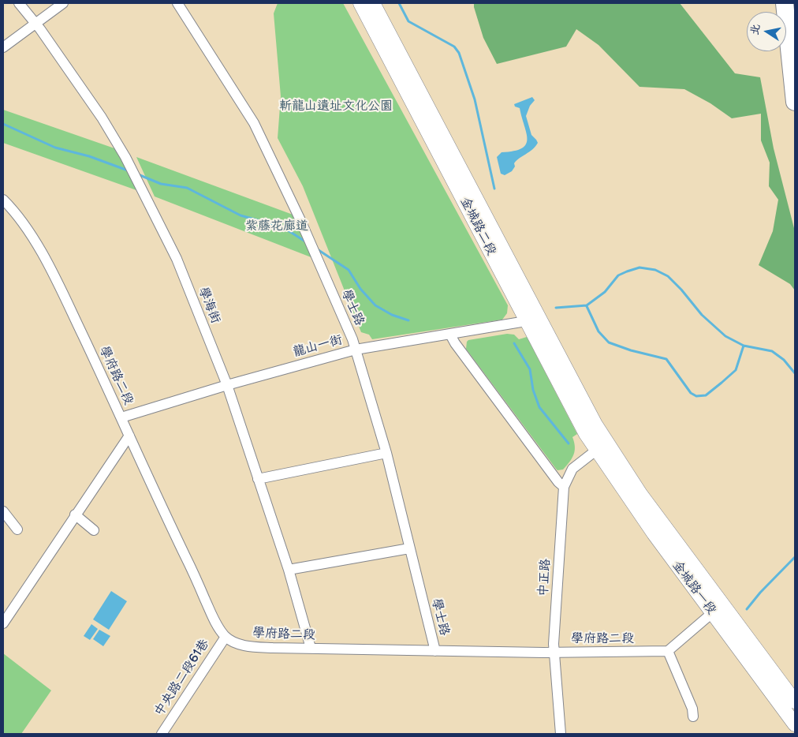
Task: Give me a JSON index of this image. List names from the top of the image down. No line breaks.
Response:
{"streets":{"main road":["金城路二段","金城路一段"],"street":["學海街","學士路","龍山一街","學府路二段","中正路","中央路二段61巷"]},"crossings":[["金城路二段","龍山一街"],["金城路二段","中正路"],["金城路二段","金城路一段"],["學海街","龍山一街"],["學海街","學府路二段"],["學士路","龍山一街"],["學士路","學府路二段"],["龍山一街","學府路二段"],["學府路二段","中正路"],["學府路二段","中央路二段61巷"],["中正路","金城路一段"]],"parks":["斬龍山遺址文化公園","紫藤花廊道"],"north":"left"}
